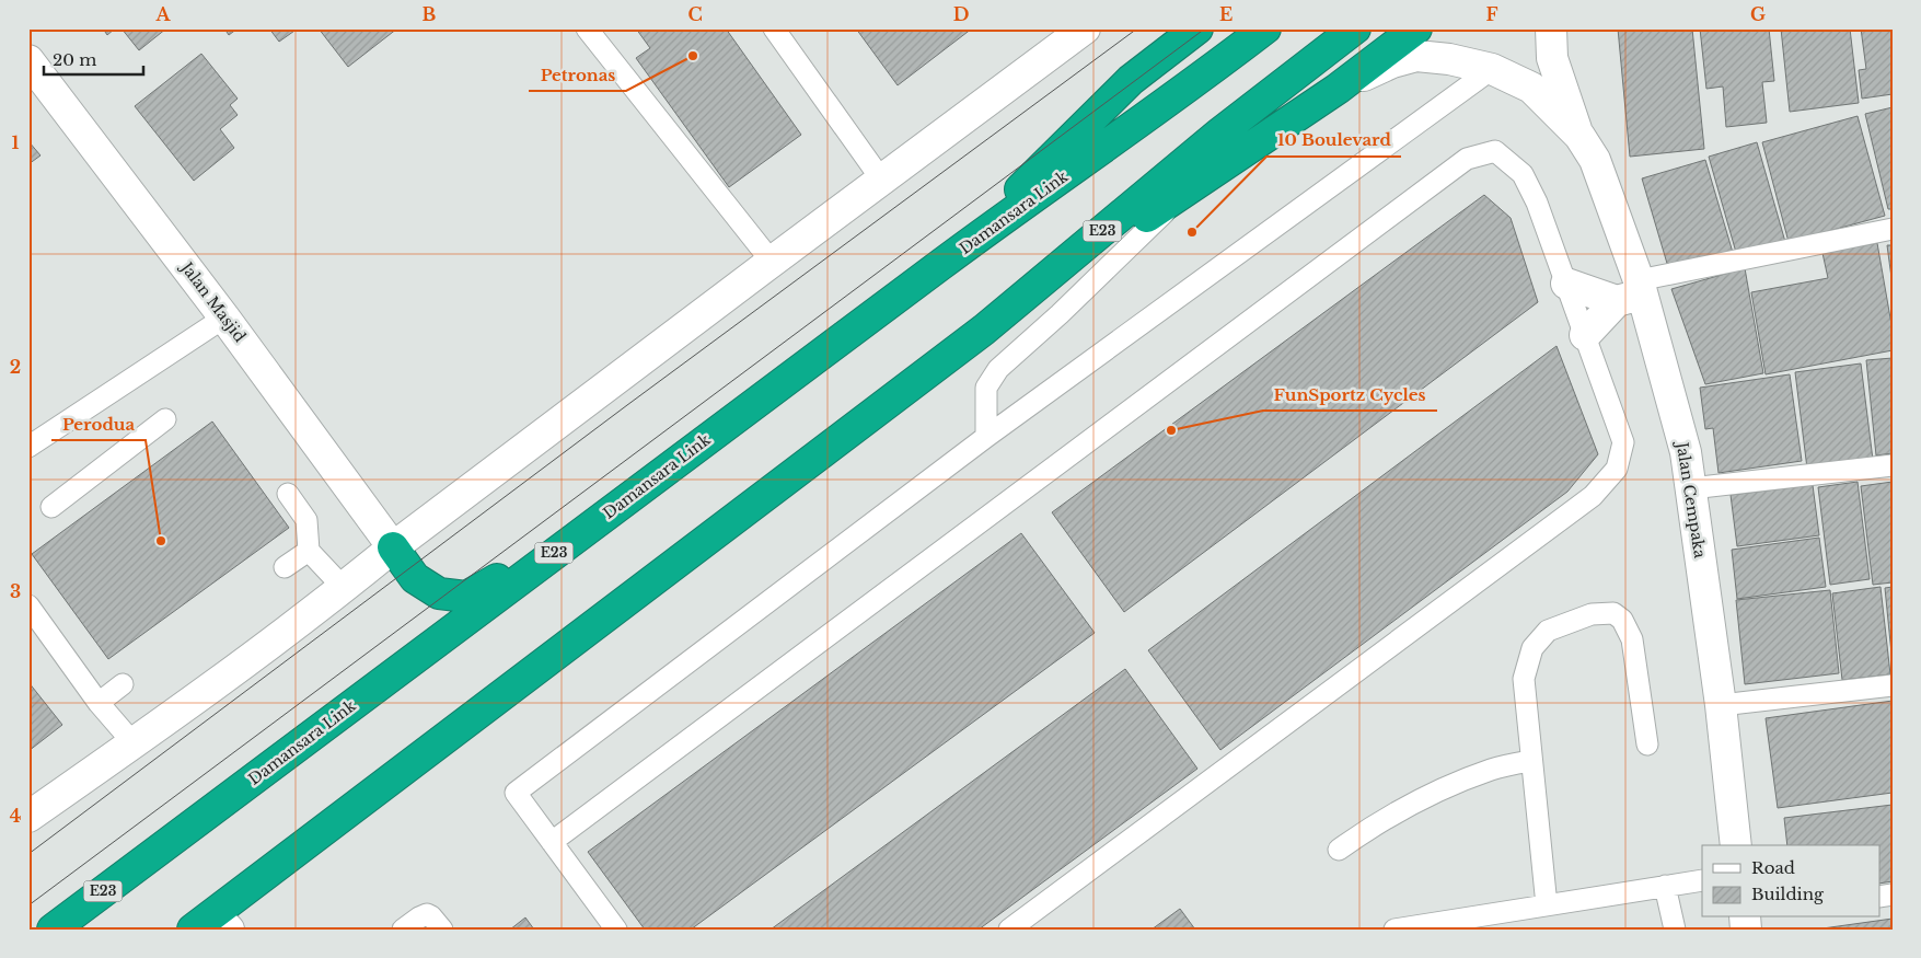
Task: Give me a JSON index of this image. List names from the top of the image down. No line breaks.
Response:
{"streets":{"highway":["Damansara Link","E23"],"street":["Jalan Masjid","Jalan Cempaka"]},"places":["Petronas","10 Boulevard","FunSportz Cycles","Perodua"],"legend":["Road","Building"],"scale_bar":"20 m","grid":{"columns":["A","B","C","D","E","F","G"],"rows":["1","2","3","4"]}}
